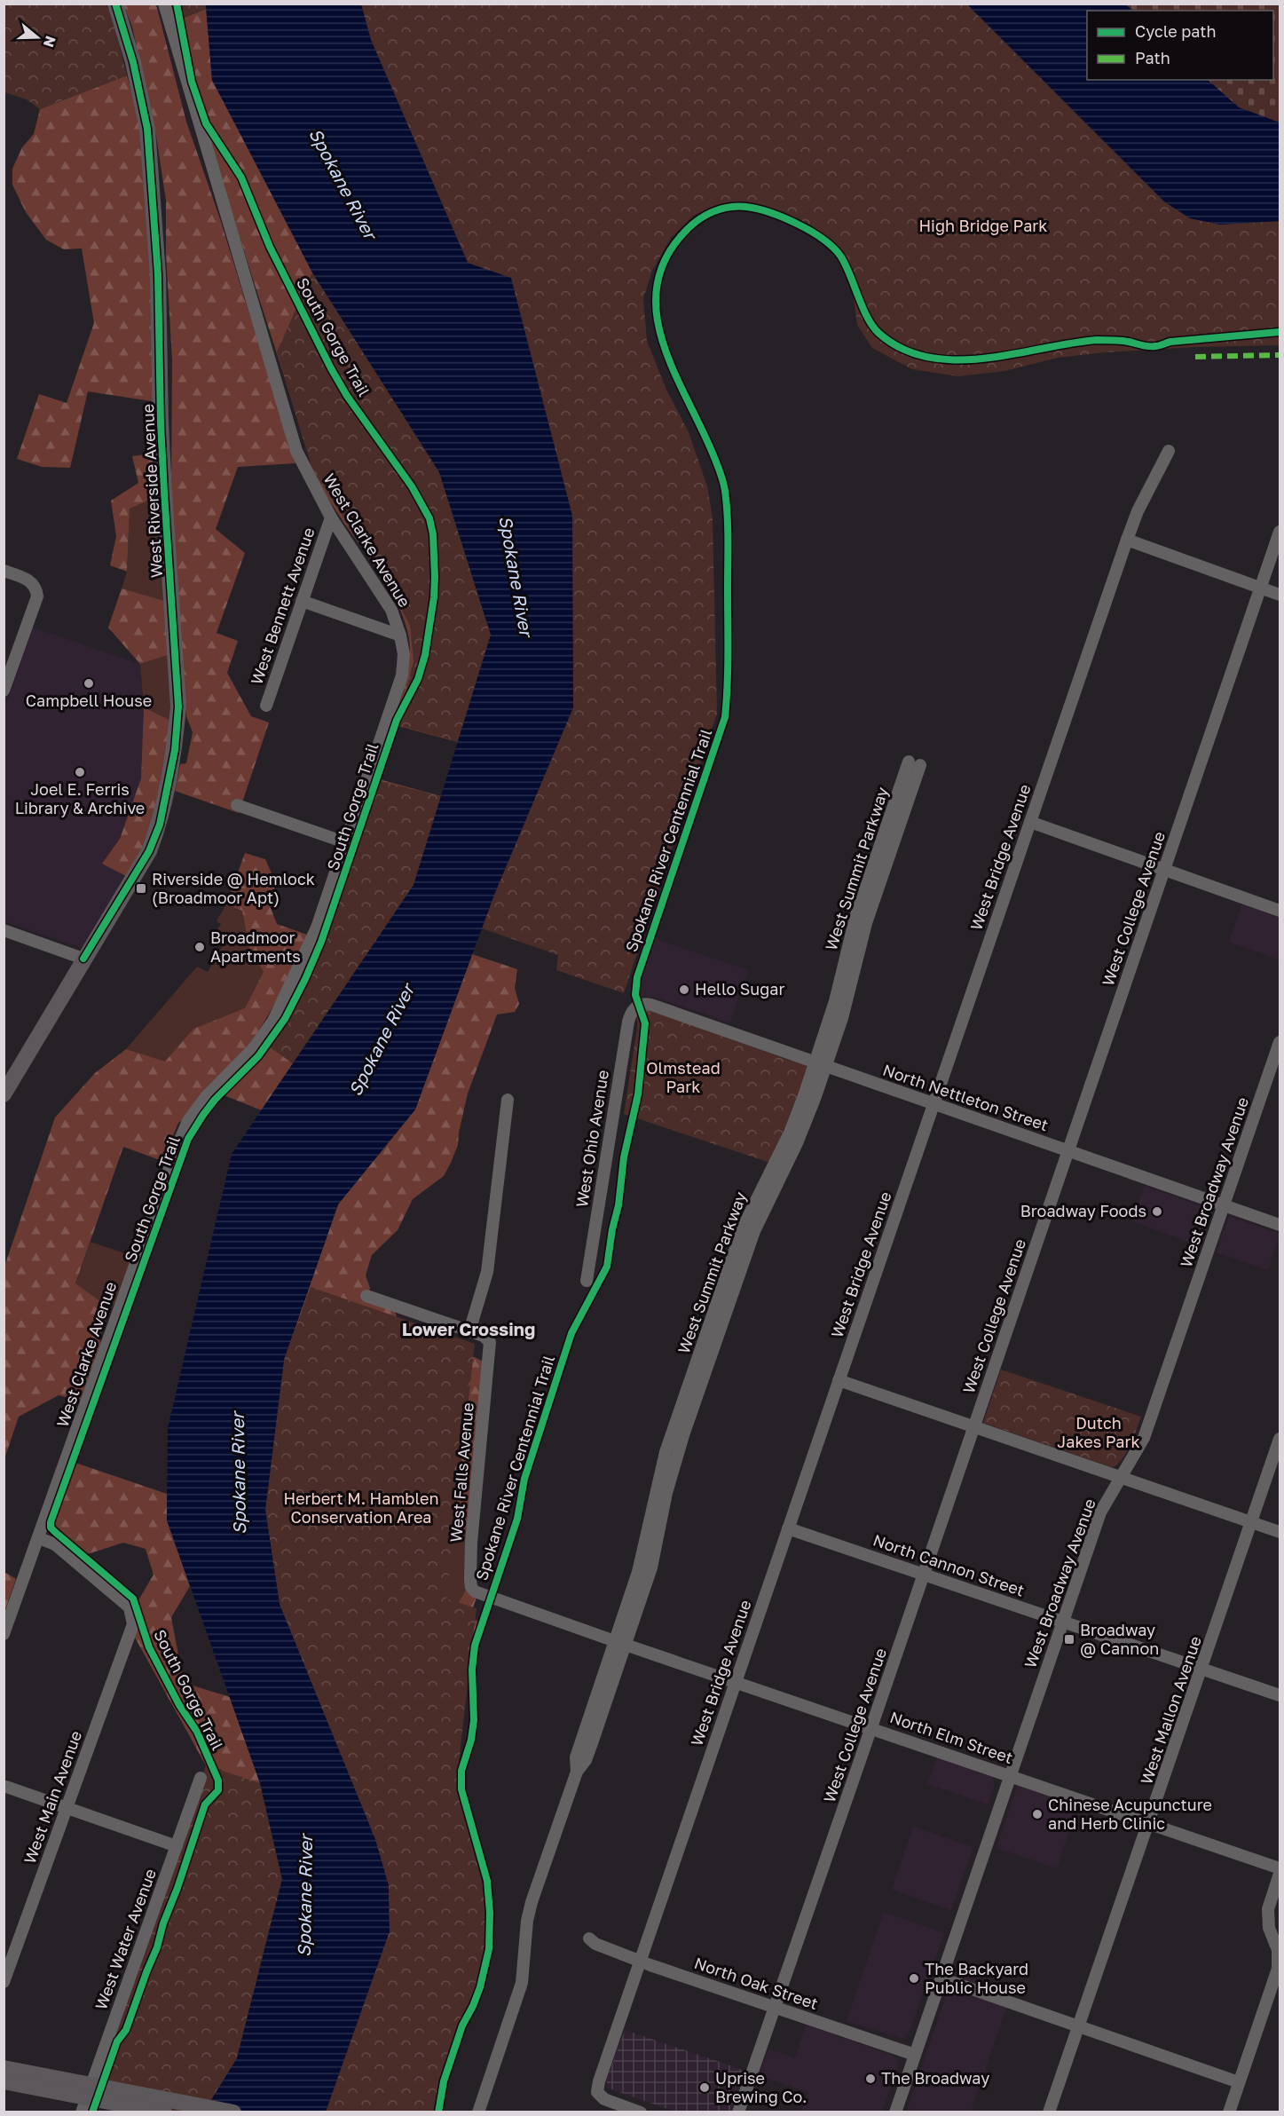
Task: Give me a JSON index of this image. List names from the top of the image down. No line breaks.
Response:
{"streets":{"main road":["West Riverside Avenue"],"street":["West Clarke Avenue","West Bennett Avenue","West Bridge Avenue","West Summit Parkway","West College Avenue","North Nettleton Street","West Ohio Avenue","West Broadway Avenue","West Falls Avenue","North Cannon Street","West Mallon Avenue","North Elm Street","West Main Avenue","West Water Avenue","North Oak Street"],"cycle path":["South Gorge Trail","Spokane River Centennial Trail"]},"crossings":[["West Clarke Avenue","West Bennett Avenue"],["West Clarke Avenue","West Main Avenue"],["West Bridge Avenue","North Nettleton Street"],["West Bridge Avenue","North Cannon Street"],["West Bridge Avenue","North Elm Street"],["West Bridge Avenue","North Oak Street"],["West Summit Parkway","North Nettleton Street"],["West Summit Parkway","North Elm Street"],["West College Avenue","North Nettleton Street"],["West College Avenue","North Cannon Street"],["West College Avenue","North Elm Street"],["West College Avenue","North Oak Street"],["North Nettleton Street","West Ohio Avenue"],["North Nettleton Street","West Broadway Avenue"],["West Broadway Avenue","North Cannon Street"],["West Broadway Avenue","North Elm Street"],["West Broadway Avenue","North Oak Street"],["West Falls Avenue","North Elm Street"],["North Cannon Street","West Mallon Avenue"],["West Mallon Avenue","North Elm Street"]],"districts":["Lower Crossing"],"water":["Spokane River"],"parks":["High Bridge Park","Olmstead Park","Dutch Jakes Park","Herbert M. Hamblen Conservation Area"],"places":{"other":["Campbell House","Joel E. Ferris Library & Archive","Broadmoor Apartments","Hello Sugar","Broadway Foods","Chinese Acupuncture and Herb Clinic","The Backyard Public House","The Broadway","Uprise Brewing Co."],"transit":["Riverside @ Hemlock (Broadmoor Apt)","Broadway @ Cannon"]},"legend":["Cycle path","Path"],"north":"right"}
